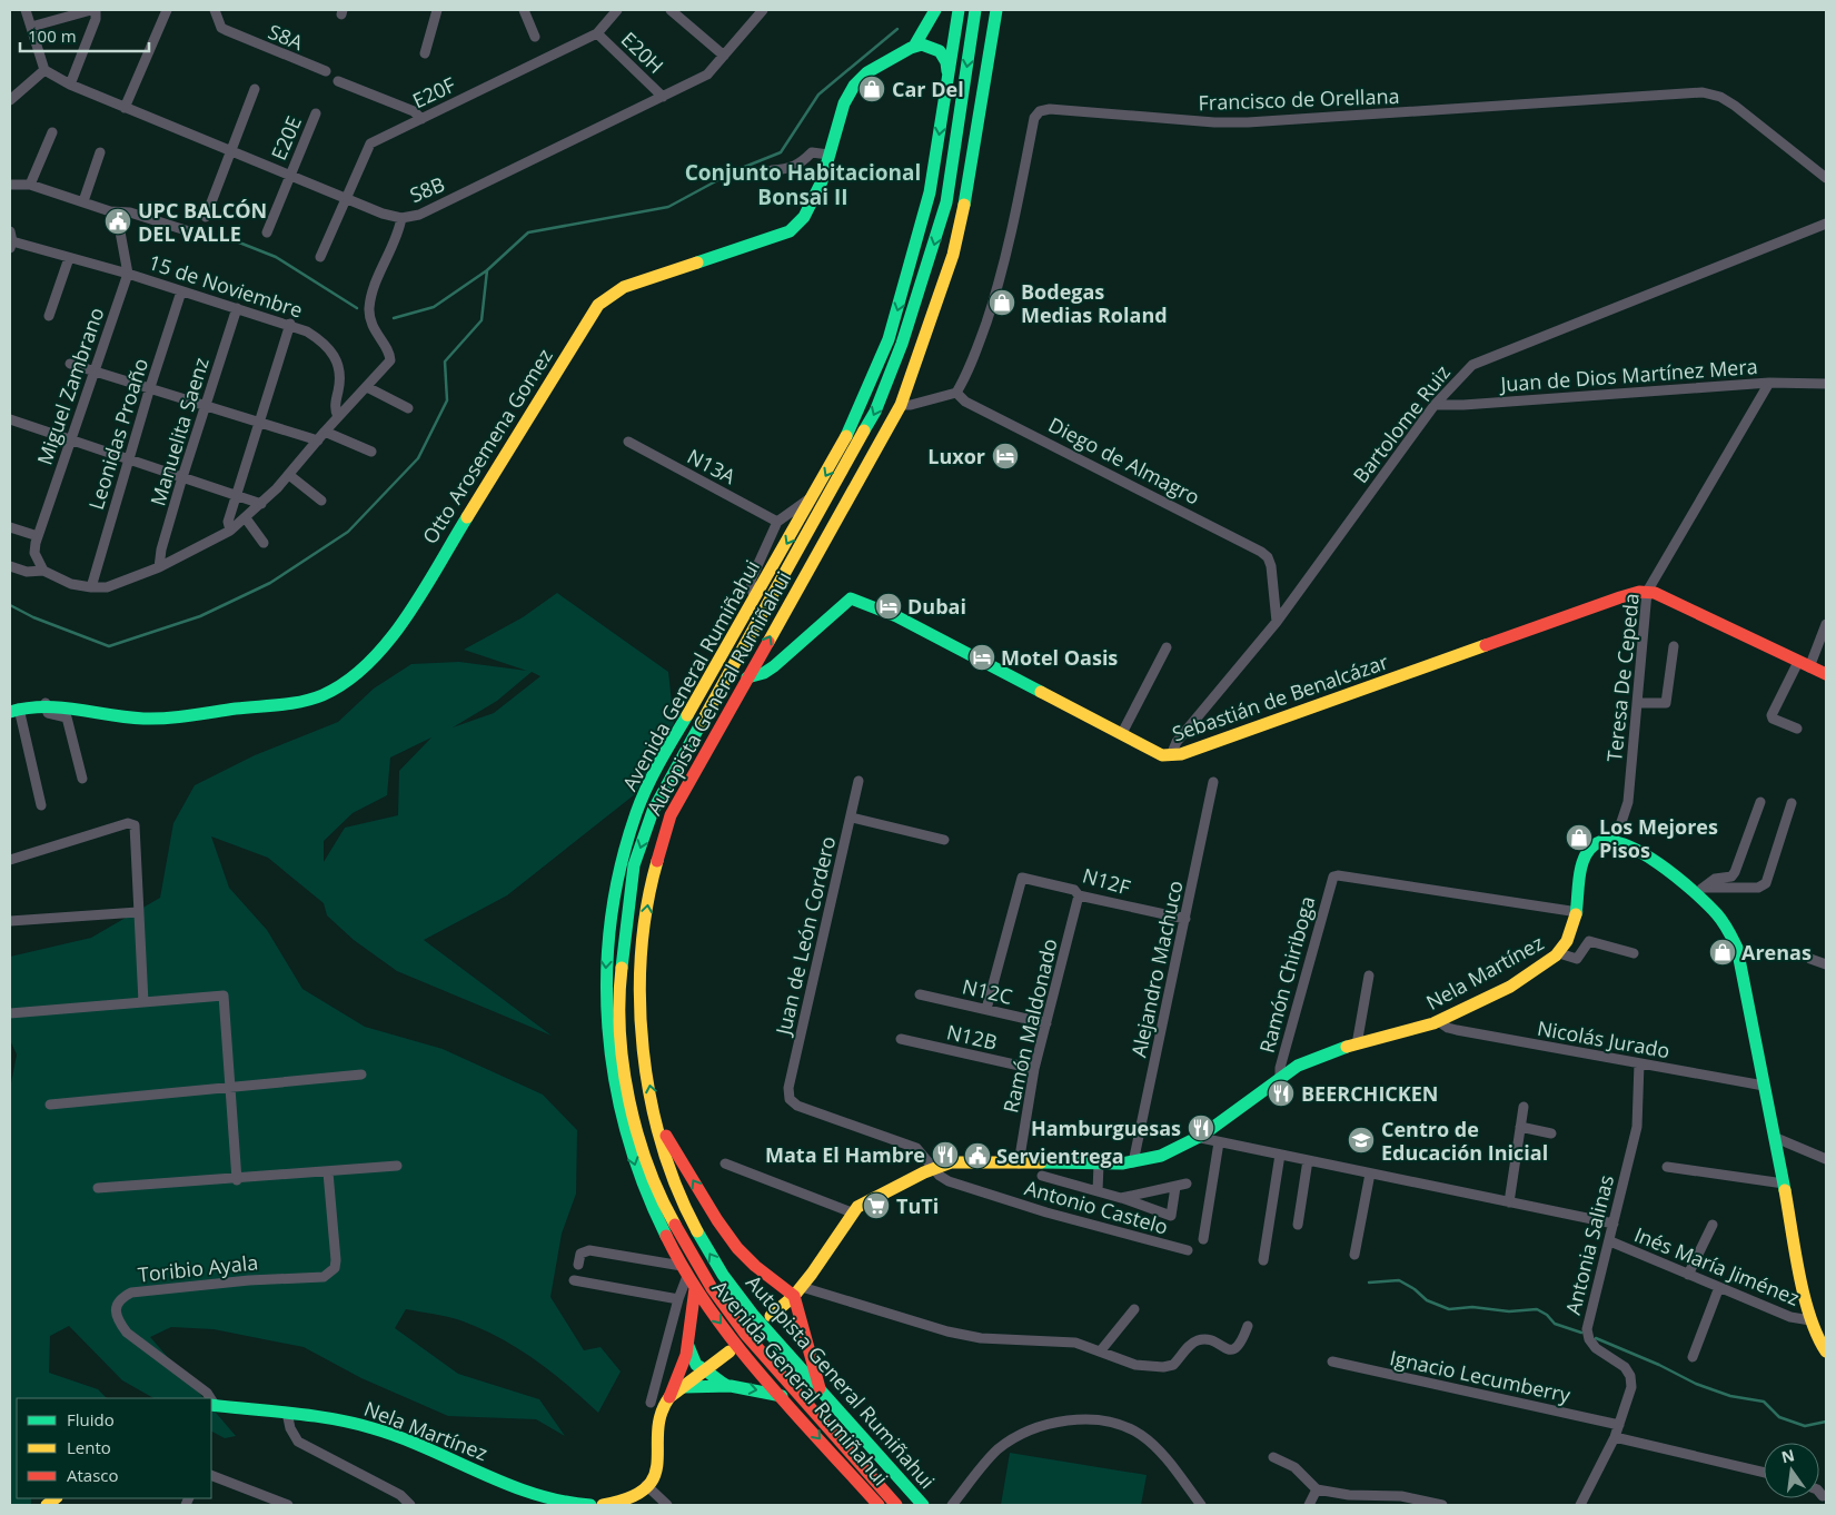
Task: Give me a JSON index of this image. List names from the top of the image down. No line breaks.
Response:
{"streets":{"main road":["Otto Arosemena Gomez","Avenida General Rumiñahui","Autopista General Rumiñahui","Sebastián de Benalcázar","Nela Martínez"],"street":["S8A","E20H","E20F","Francisco de Orellana","E20E","S8B","15 de Noviembre","Juan de Dios Martínez Mera","Miguel Zambrano","Bartolome Ruiz","Manuelita Saenz","Leonidas Proaño","Diego de Almagro","N13A","Teresa De Cepeda","N12F","Juan de León Cordero","Alejandro Machuco","Ramón Chiriboga","N12C","Ramón Maldonado","N12B","Nicolás Jurado","Antonio Castelo","Antonia Salinas","Inés María Jiménez","Toribio Ayala","Ignacio Lecumberry"]},"crossings":[["E20H","E20F"],["E20H","S8B"],["E20F","S8B"],["Francisco de Orellana","Diego de Almagro"],["E20E","S8B"],["15 de Noviembre","Miguel Zambrano"],["15 de Noviembre","Manuelita Saenz"],["15 de Noviembre","Leonidas Proaño"],["Juan de Dios Martínez Mera","Bartolome Ruiz"],["Juan de Dios Martínez Mera","Teresa De Cepeda"],["Bartolome Ruiz","Diego de Almagro"],["Bartolome Ruiz","Sebastián de Benalcázar"],["Teresa De Cepeda","Sebastián de Benalcázar"],["Teresa De Cepeda","Nela Martínez"],["Autopista General Rumiñahui","Sebastián de Benalcázar"],["N12F","Alejandro Machuco"],["N12F","N12C"],["N12F","Ramón Maldonado"],["Juan de León Cordero","Antonio Castelo"],["Alejandro Machuco","Nela Martínez"],["Nela Martínez","Ramón Chiriboga"],["Nela Martínez","Ramón Maldonado"],["Nela Martínez","Nicolás Jurado"],["Nela Martínez","Antonio Castelo"],["Nela Martínez","Inés María Jiménez"],["N12C","Ramón Maldonado"],["Ramón Maldonado","N12B"],["Nicolás Jurado","Antonia Salinas"],["Antonia Salinas","Inés María Jiménez"],["Antonia Salinas","Ignacio Lecumberry"]],"one_way":["Avenida General Rumiñahui"],"districts":["Conjunto Habitacional Bonsai II"],"places":{"shop":["Car Del","Bodegas Medias Roland","Los Mejores Pisos","Arenas"],"public building":["UPC BALCÓN DEL VALLE","Servientrega"],"hotel":["Luxor","Dubai","Motel Oasis"],"restaurant":["BEERCHICKEN","Hamburguesas","Mata El Hambre"],"school or university":["Centro de Educación Inicial"],"supermarket":["TuTi"]},"legend":["Fluido","Lento","Atasco"],"scale_bar":"100 m","north":"top"}
